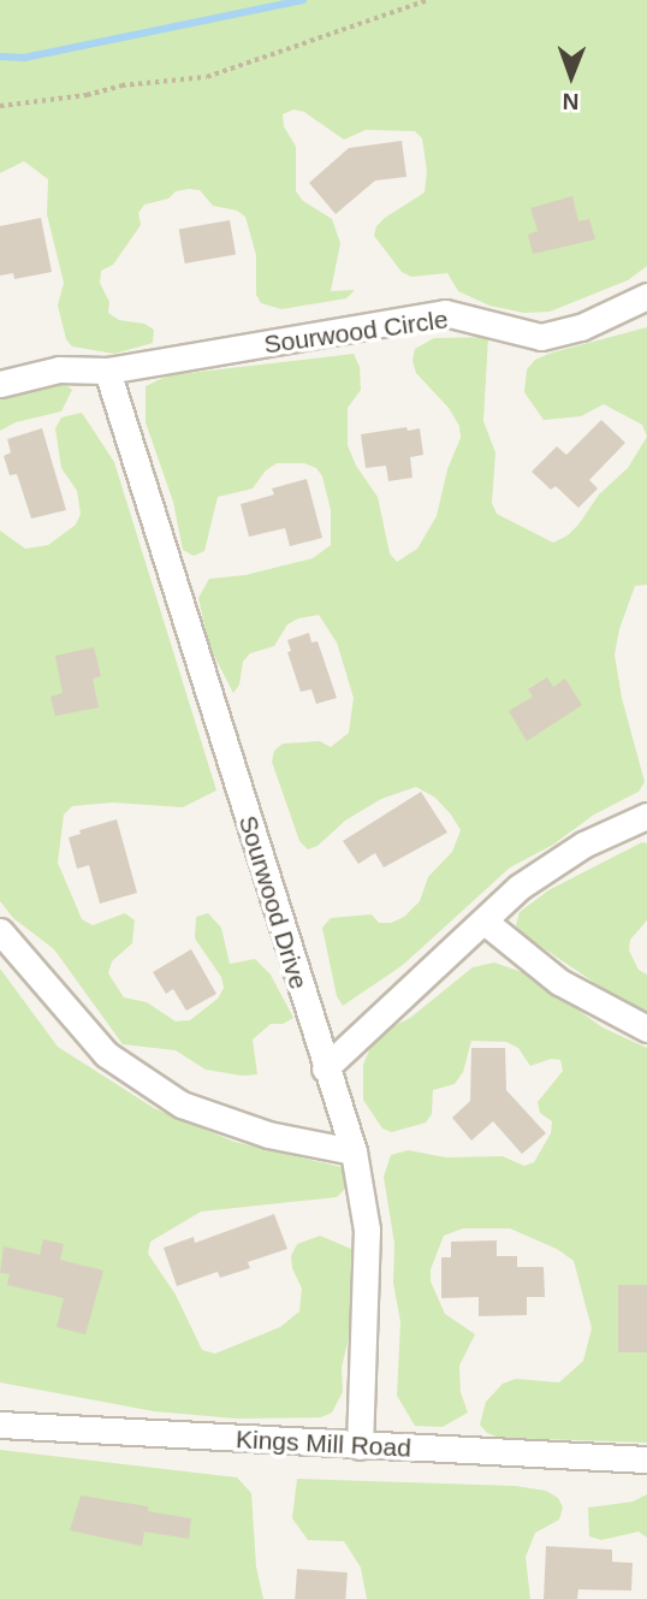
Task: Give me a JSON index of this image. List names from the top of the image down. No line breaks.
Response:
{"streets":{"street":["Sourwood Circle","Sourwood Drive","Kings Mill Road"]},"crossings":[["Sourwood Circle","Sourwood Drive"],["Sourwood Drive","Kings Mill Road"]],"north":"bottom"}
